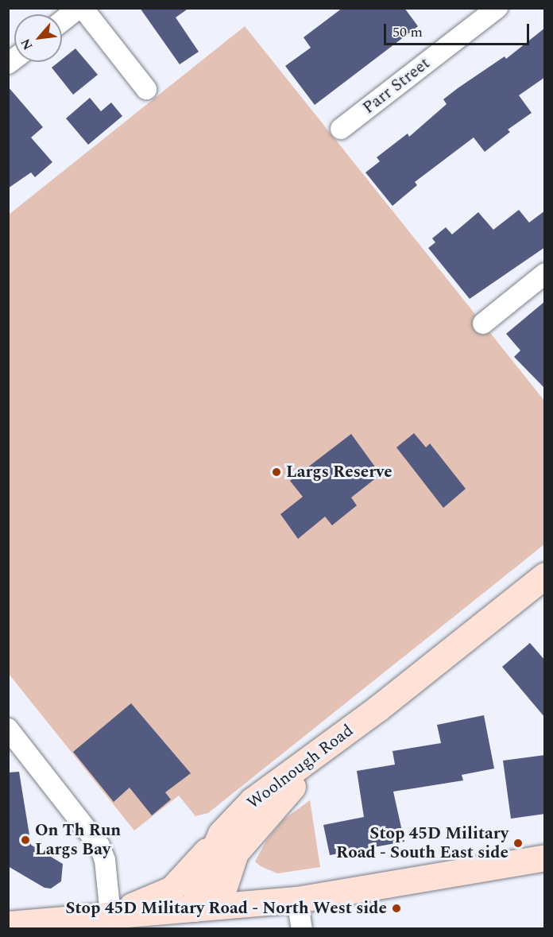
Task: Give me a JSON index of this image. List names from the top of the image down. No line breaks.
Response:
{"streets":{"street":["Parr Street","Woolnough Road"]},"places":["Largs Reserve","On Th Run Largs Bay","Stop 45D Military Road - South East side","Stop 45D Military Road - North West side"],"scale_bar":"50 m","north":"bottom left"}
